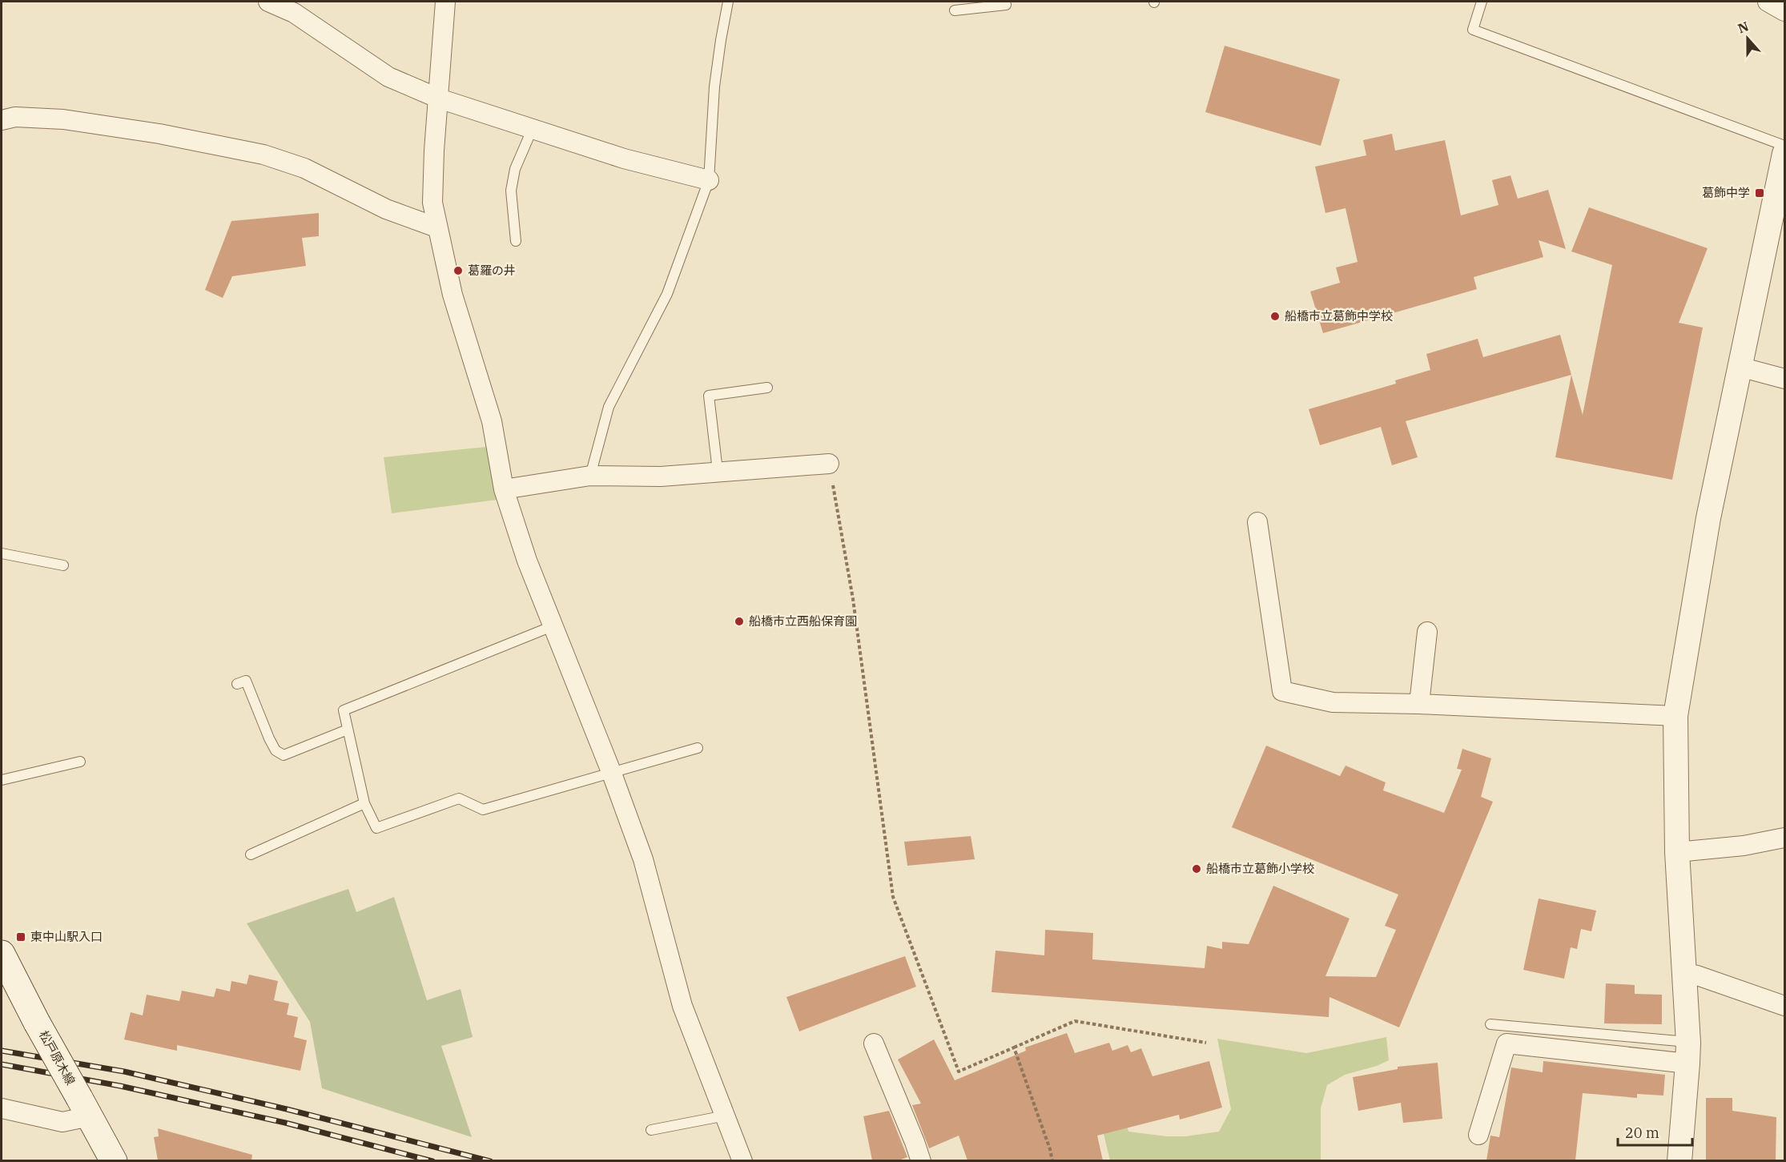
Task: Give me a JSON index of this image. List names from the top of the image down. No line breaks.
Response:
{"streets":{"main road":["松戸原木線"]},"places":{"transit":["葛飾中学","東中山駅入口"],"other":["葛羅の井","船橋市立葛飾中学校","船橋市立西船保育園","船橋市立葛飾小学校"]},"scale_bar":"20 m","north":"top"}
